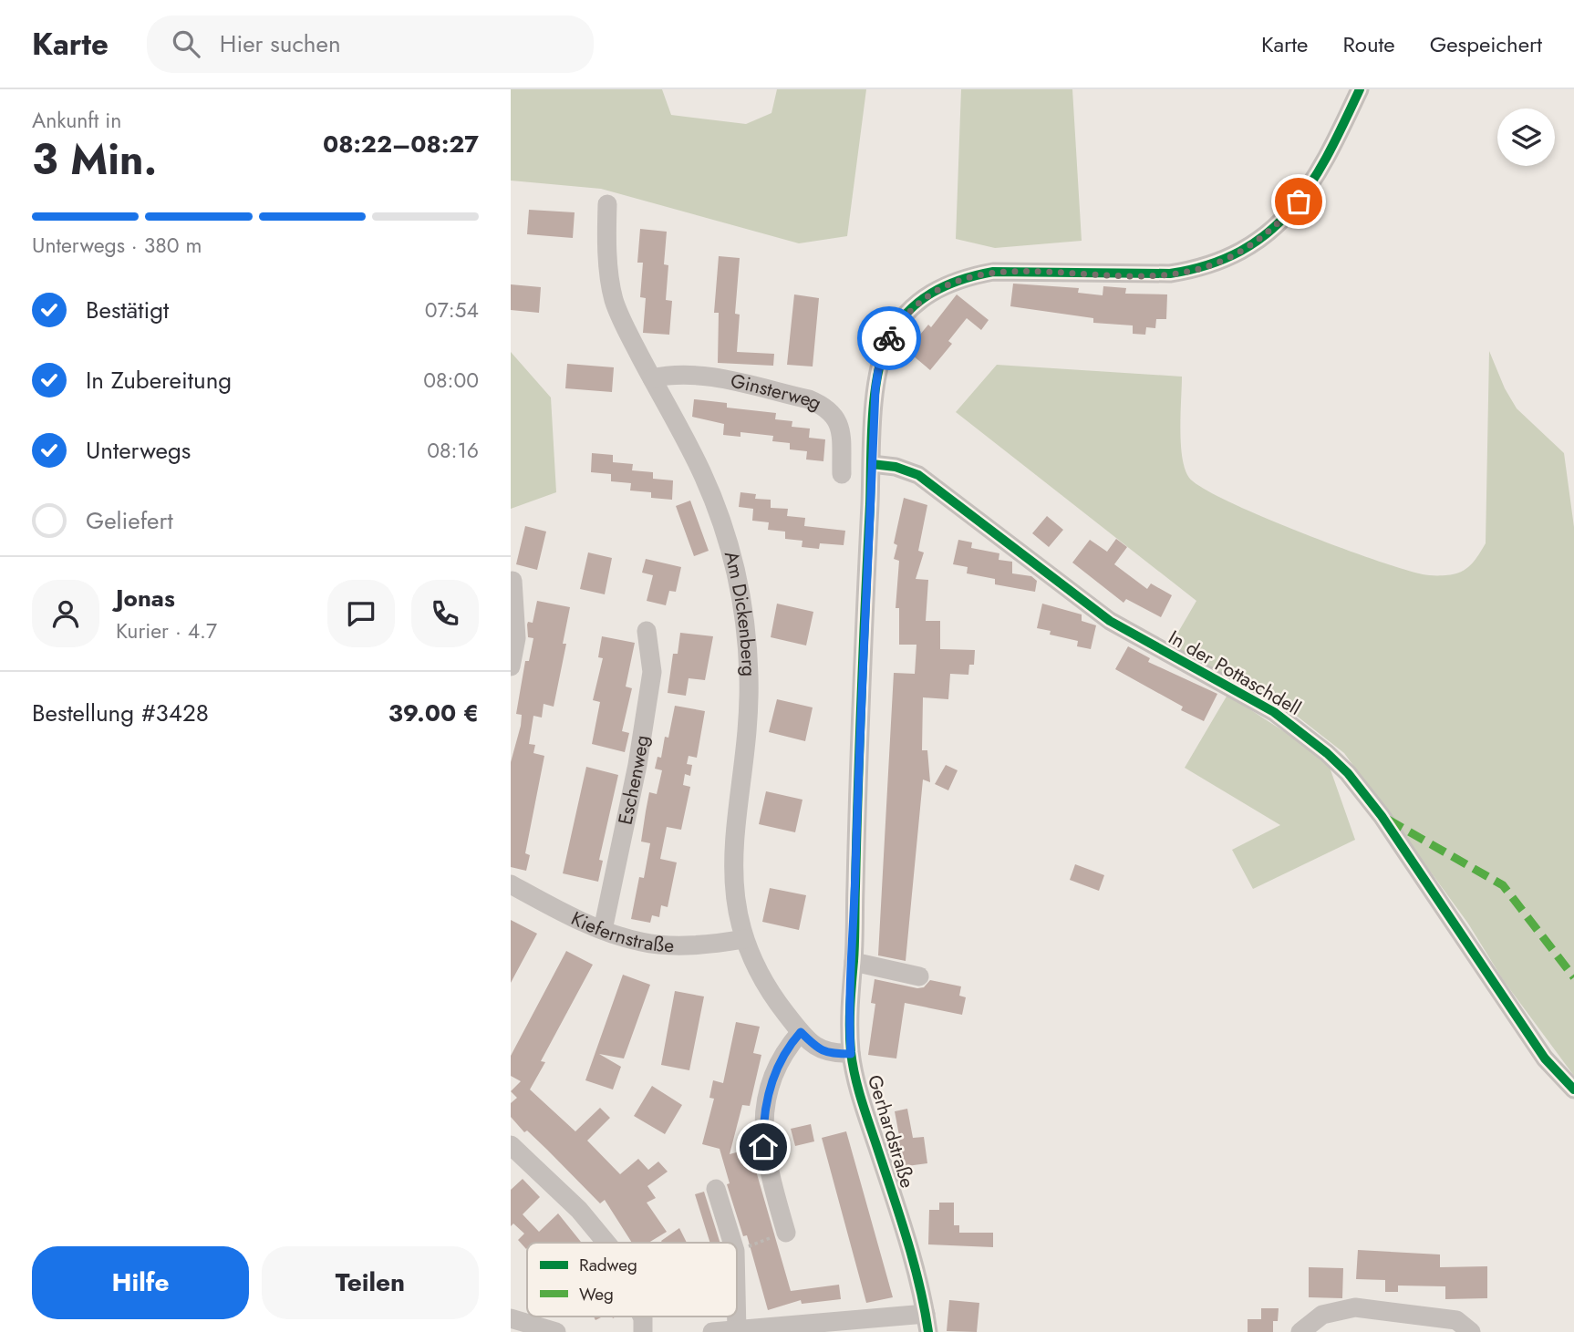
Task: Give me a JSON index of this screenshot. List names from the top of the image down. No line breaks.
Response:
{"streets":{"street":["Ginsterweg","Am Dickenberg","In der Pottaschdell","Eschenweg","Kiefernstraße","Gerhardstraße"]},"crossings":[["Ginsterweg","Am Dickenberg"],["Am Dickenberg","Kiefernstraße"],["Am Dickenberg","Gerhardstraße"],["In der Pottaschdell","Gerhardstraße"],["Eschenweg","Kiefernstraße"]],"legend":["Radweg","Weg"],"page":{"header":"Karte","search":"Hier suchen","nav":["Karte","Route","Gespeichert"],"heading":["3 Min.","Ankunft in","08:22–08:27"],"panel":["Jonas","Kurier · 4.7","Bestellung #3428","39.00 €"],"bar":"Unterwegs · 380 m","list":[["Bestätigt","07:54"],["In Zubereitung","08:00"],["Unterwegs","08:16"],"Geliefert"],"buttons":["Hilfe","Teilen"]}}
